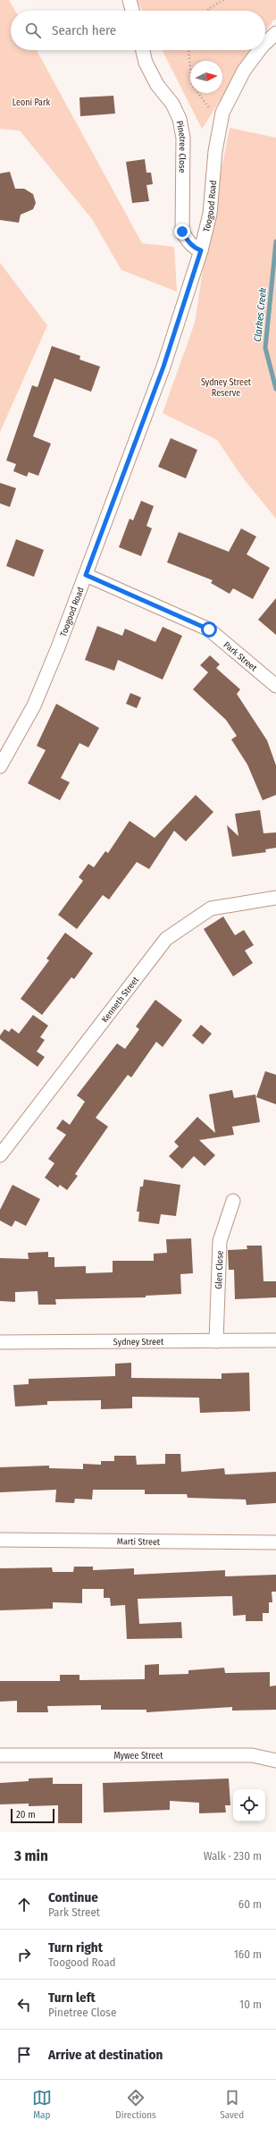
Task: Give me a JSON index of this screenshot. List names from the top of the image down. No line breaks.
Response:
{"streets":{"street":["Pinetree Close","Toogood Road","Park Street","Kenneth Street","Glen Close","Sydney Street","Marti Street","Mywee Street"]},"crossings":[["Pinetree Close","Toogood Road"],["Toogood Road","Park Street"],["Glen Close","Sydney Street"]],"water":["Clarkes Creek"],"parks":["Leoni Park","Sydney Street Reserve"],"scale_bar":"20 m","north":"right","page":{"search":"Search here","scale":"20 m","heading":["3 min","Walk · 230 m"],"list":[["Continue","Park Street","60 m"],["Turn right","Toogood Road","160 m"],["Turn left","Pinetree Close","10 m"],"Arrive at destination"],"nav":["Map","Directions","Saved"]}}
